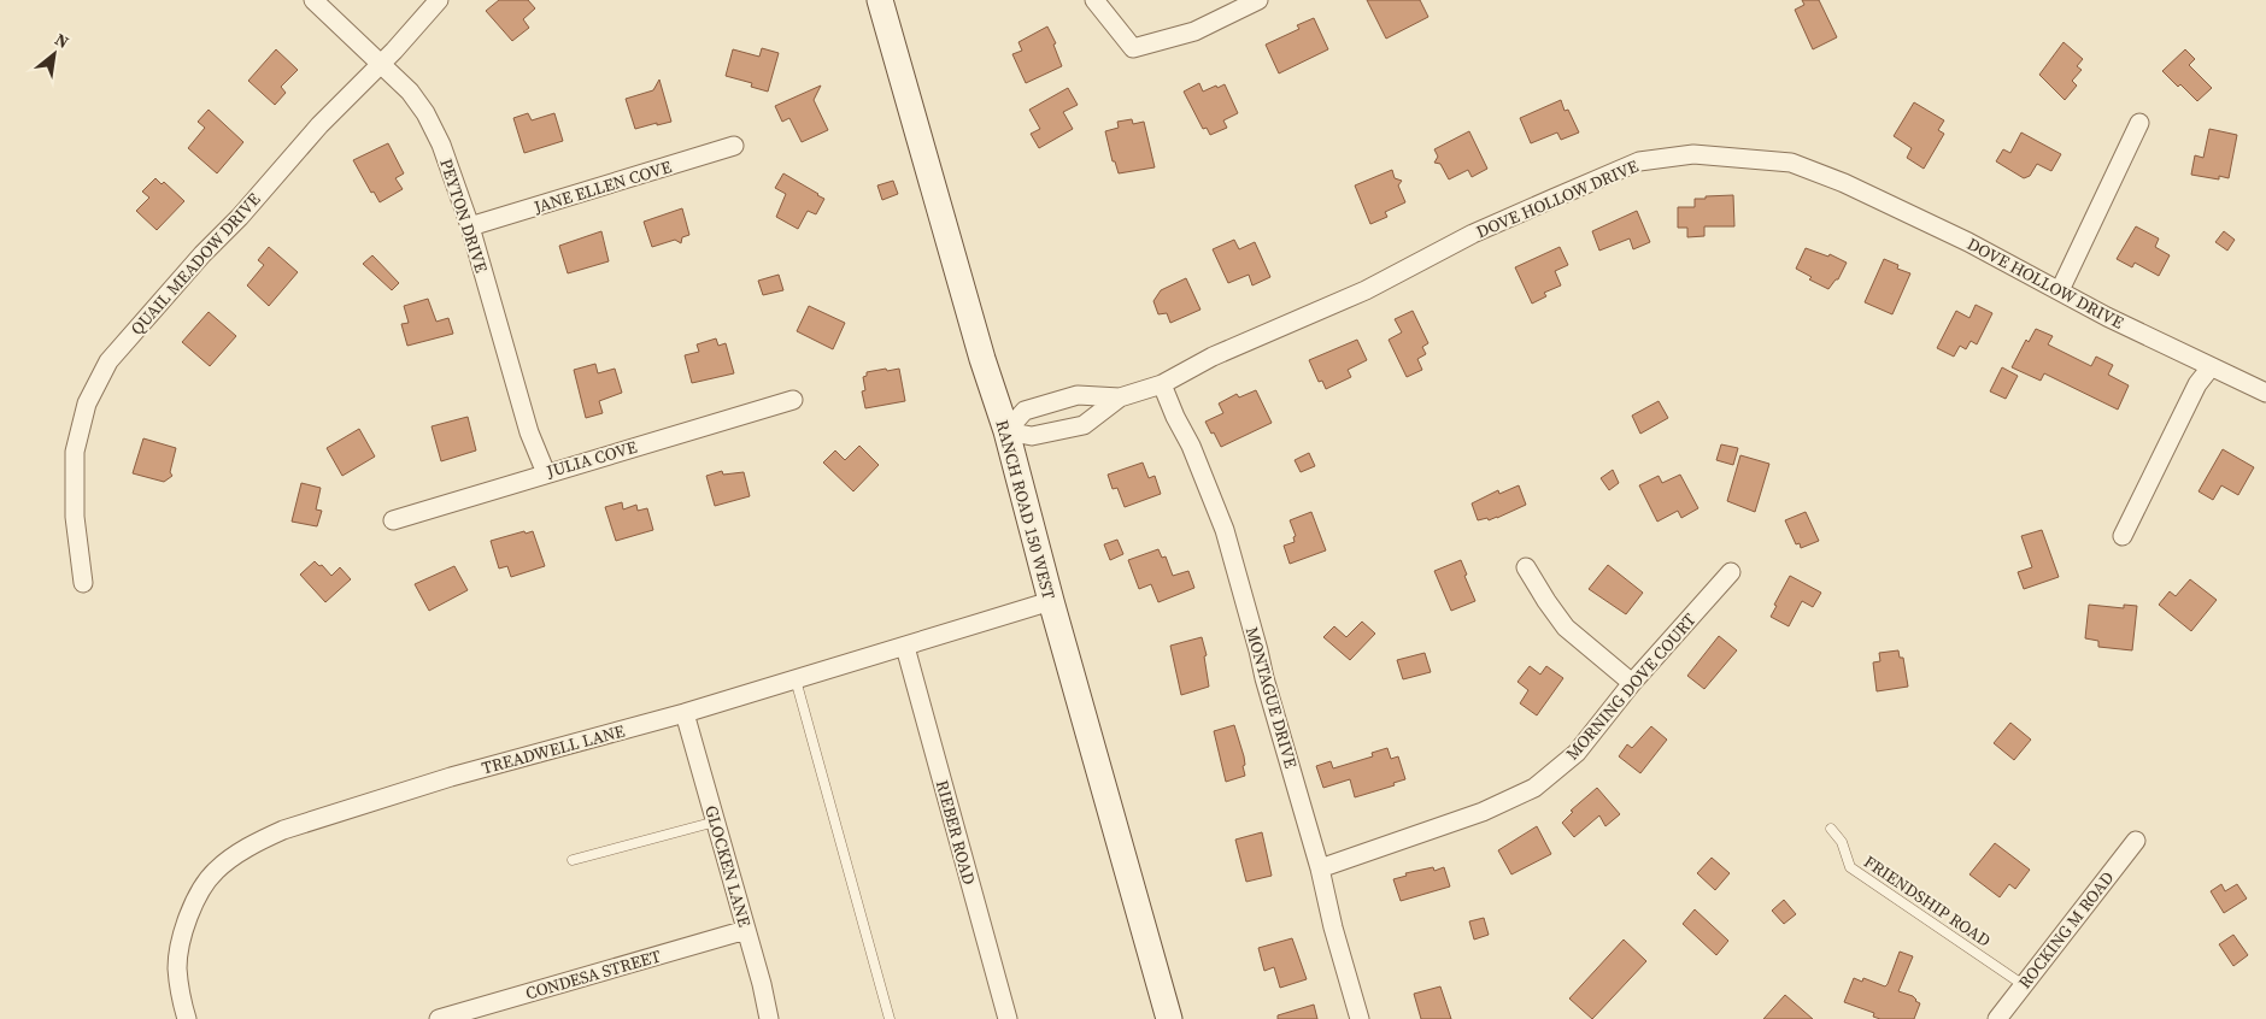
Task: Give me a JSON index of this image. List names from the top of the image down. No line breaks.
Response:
{"streets":{"main road":["RANCH ROAD 150 WEST"],"street":["JANE ELLEN COVE","DOVE HOLLOW DRIVE","PEYTON DRIVE","QUAIL MEADOW DRIVE","JULIA COVE","MORNING DOVE COURT","MONTAGUE DRIVE","TREADWELL LANE","RIEBER ROAD","GLOCKEN LANE","ROCKING M ROAD","CONDESA STREET"],"lane":["FRIENDSHIP ROAD"]},"crossings":[["JANE ELLEN COVE","PEYTON DRIVE"],["DOVE HOLLOW DRIVE","RANCH ROAD 150 WEST"],["DOVE HOLLOW DRIVE","MONTAGUE DRIVE"],["PEYTON DRIVE","QUAIL MEADOW DRIVE"],["PEYTON DRIVE","JULIA COVE"],["RANCH ROAD 150 WEST","TREADWELL LANE"],["MORNING DOVE COURT","MONTAGUE DRIVE"],["TREADWELL LANE","RIEBER ROAD"],["TREADWELL LANE","GLOCKEN LANE"],["GLOCKEN LANE","CONDESA STREET"],["FRIENDSHIP ROAD","ROCKING M ROAD"]],"north":"top right"}
